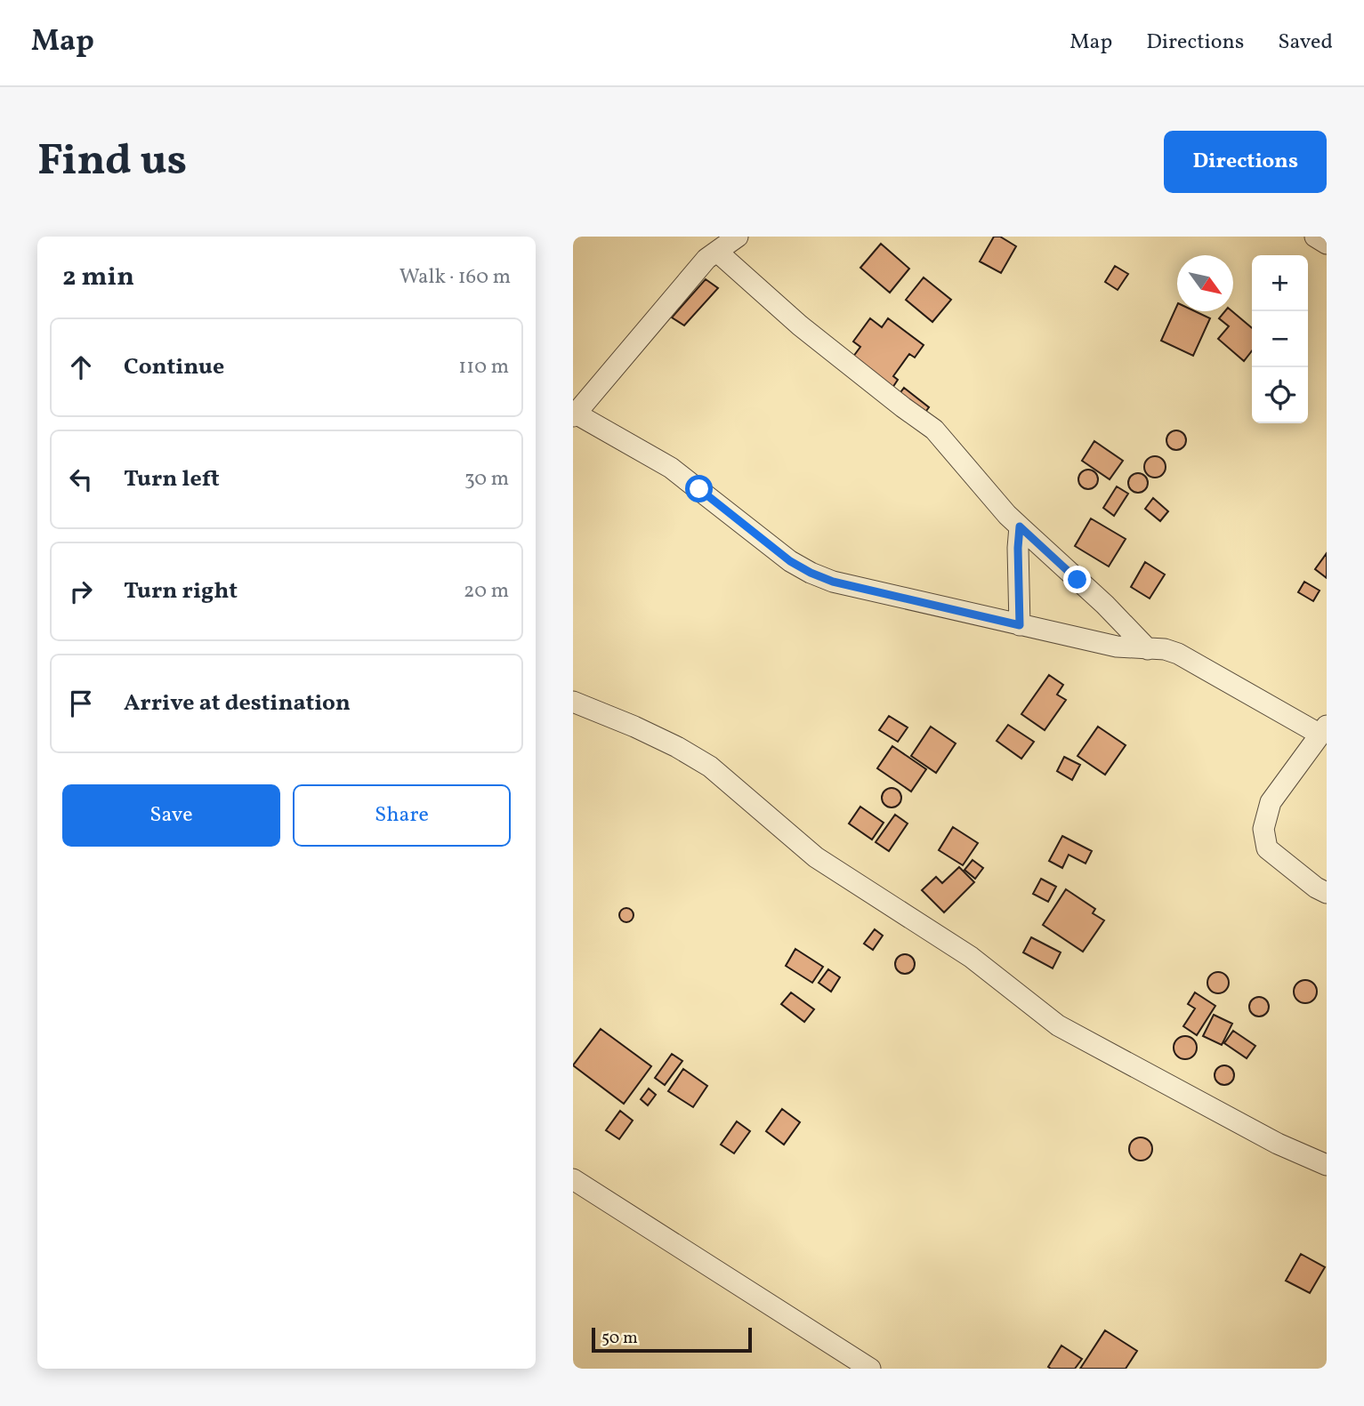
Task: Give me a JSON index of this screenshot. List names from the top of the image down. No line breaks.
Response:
{"scale_bar":"50 m","north":"bottom right","page":{"header":"Map","nav":["Map","Directions","Saved"],"buttons":["Directions",["Save","Share"]],"title":"Find us","heading":["2 min","Walk · 160 m"],"map_buttons":["+","−"],"list":[["Continue","110 m"],["Turn left","30 m"],["Turn right","20 m"],"Arrive at destination"],"scale":"50 m"}}
